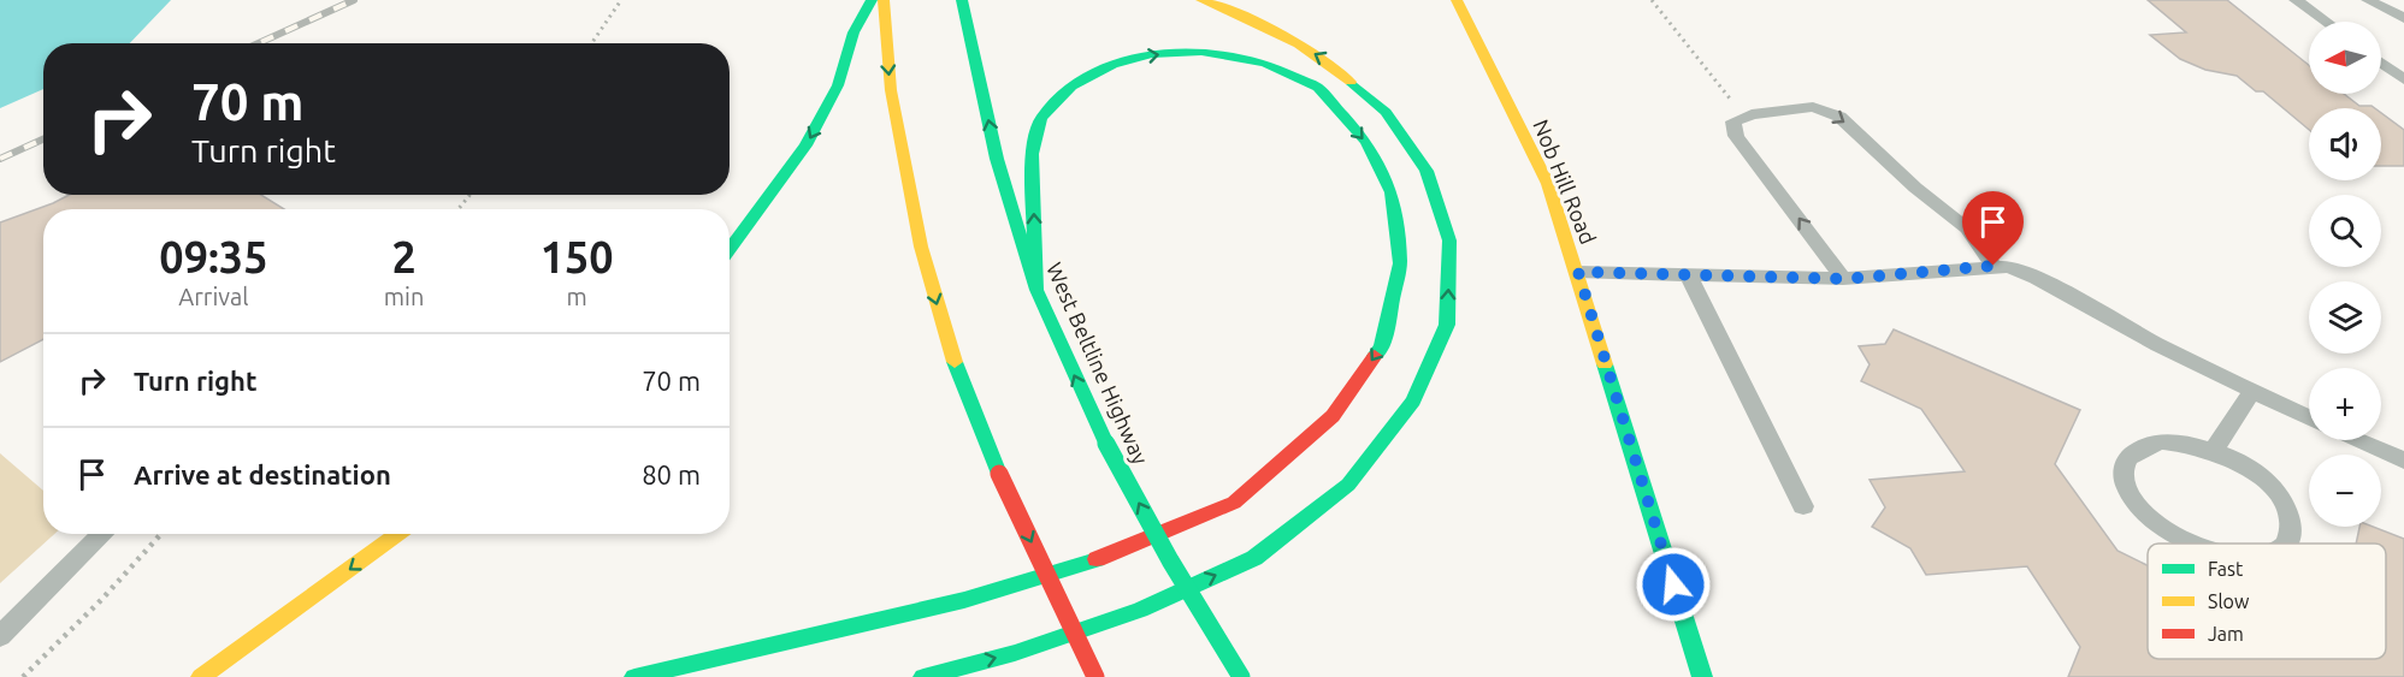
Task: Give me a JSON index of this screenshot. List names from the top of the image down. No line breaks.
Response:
{"streets":{"main road":["Nob Hill Road","West Beltline Highway"]},"legend":["Fast","Slow","Jam"],"north":"left","page":{"map_buttons":["+","−"],"turn":["70 m","Turn right"],"eta":["09:35","Arrival","2","min","150","m"],"list":[{"name":"Turn right","value":"70 m"},{"name":"Arrive at destination","value":"80 m"}]}}
